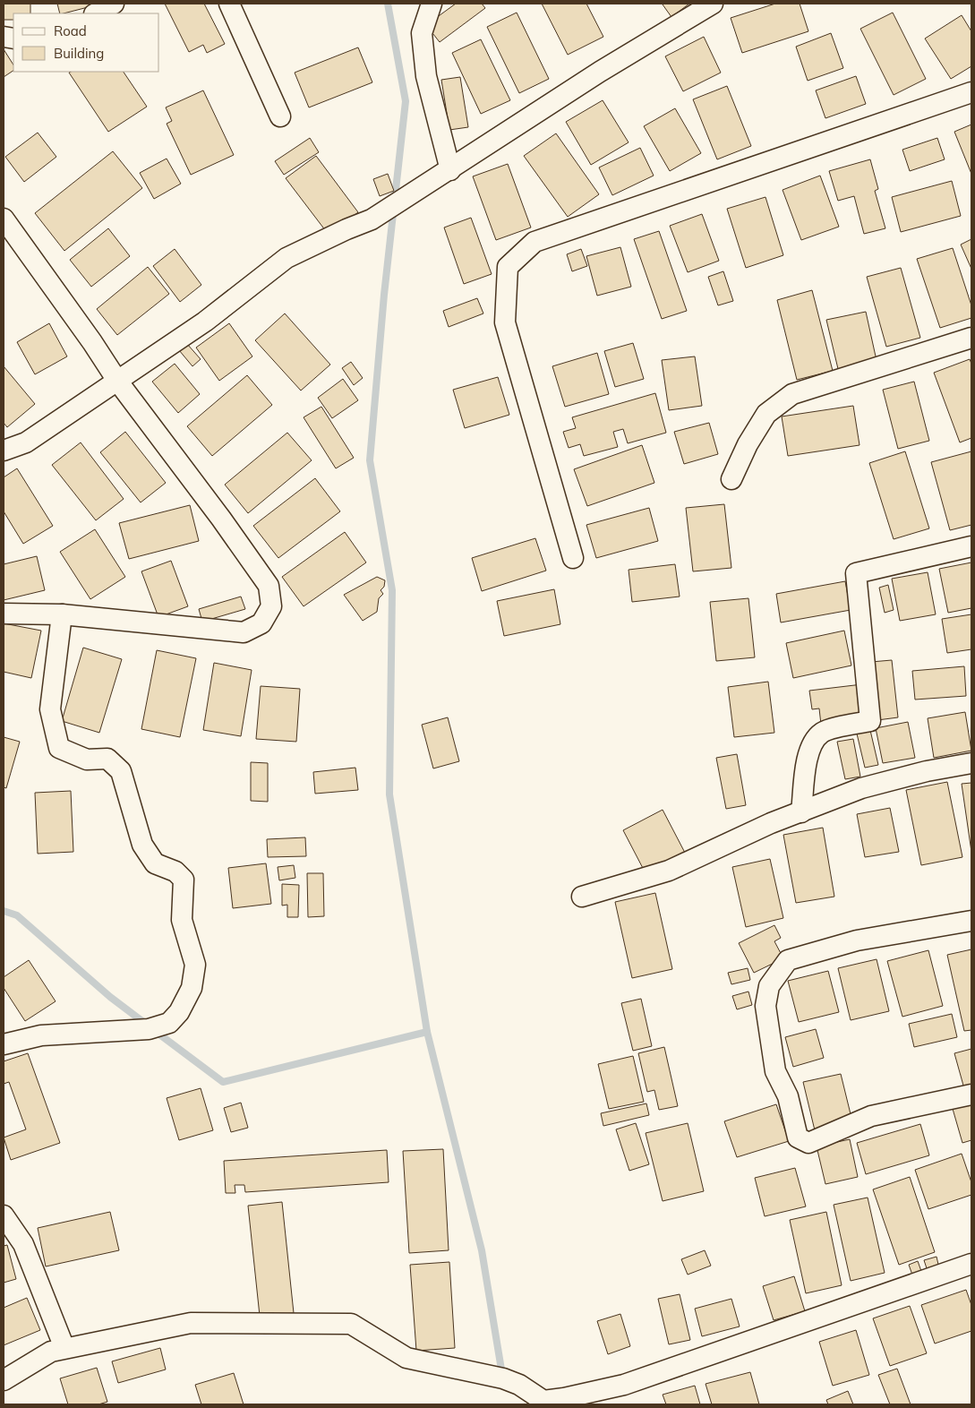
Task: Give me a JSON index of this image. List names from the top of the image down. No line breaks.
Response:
{"legend":["Road","Building"]}
